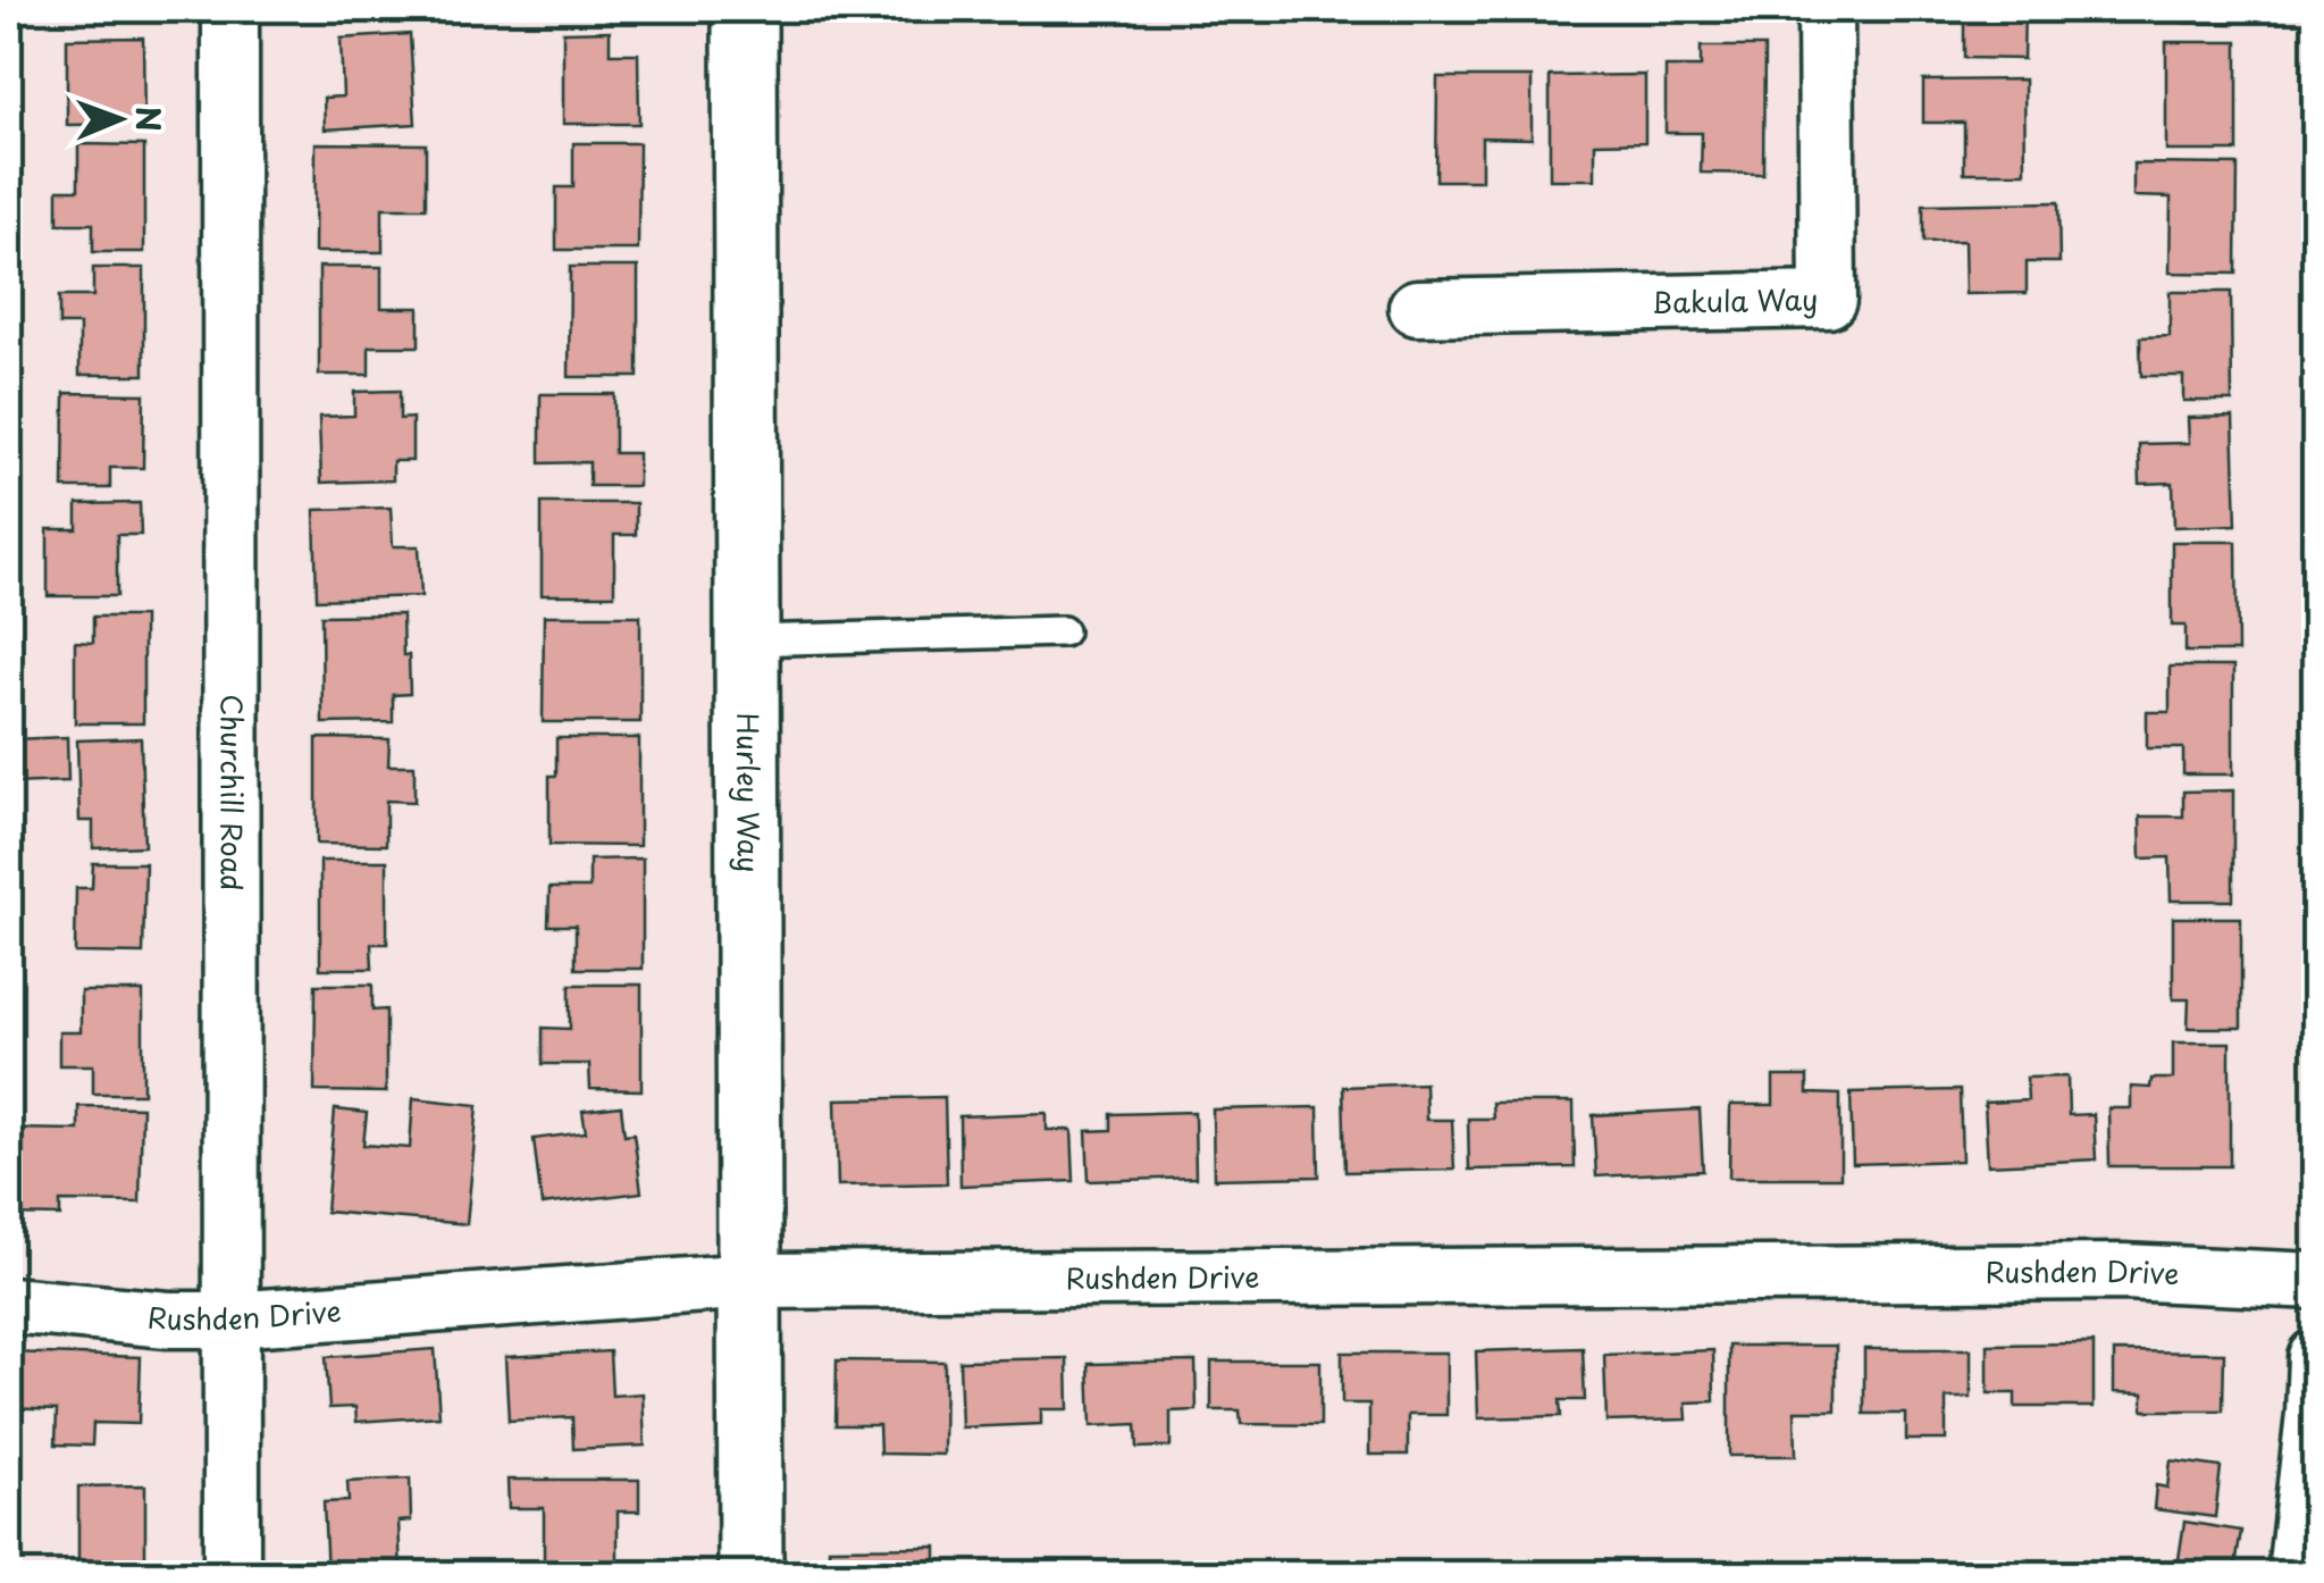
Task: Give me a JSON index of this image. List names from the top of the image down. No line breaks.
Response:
{"streets":{"street":["Bakula Way","Churchill Road","Hurley Way","Rushden Drive"]},"crossings":[["Churchill Road","Rushden Drive"],["Hurley Way","Rushden Drive"]],"north":"right"}
